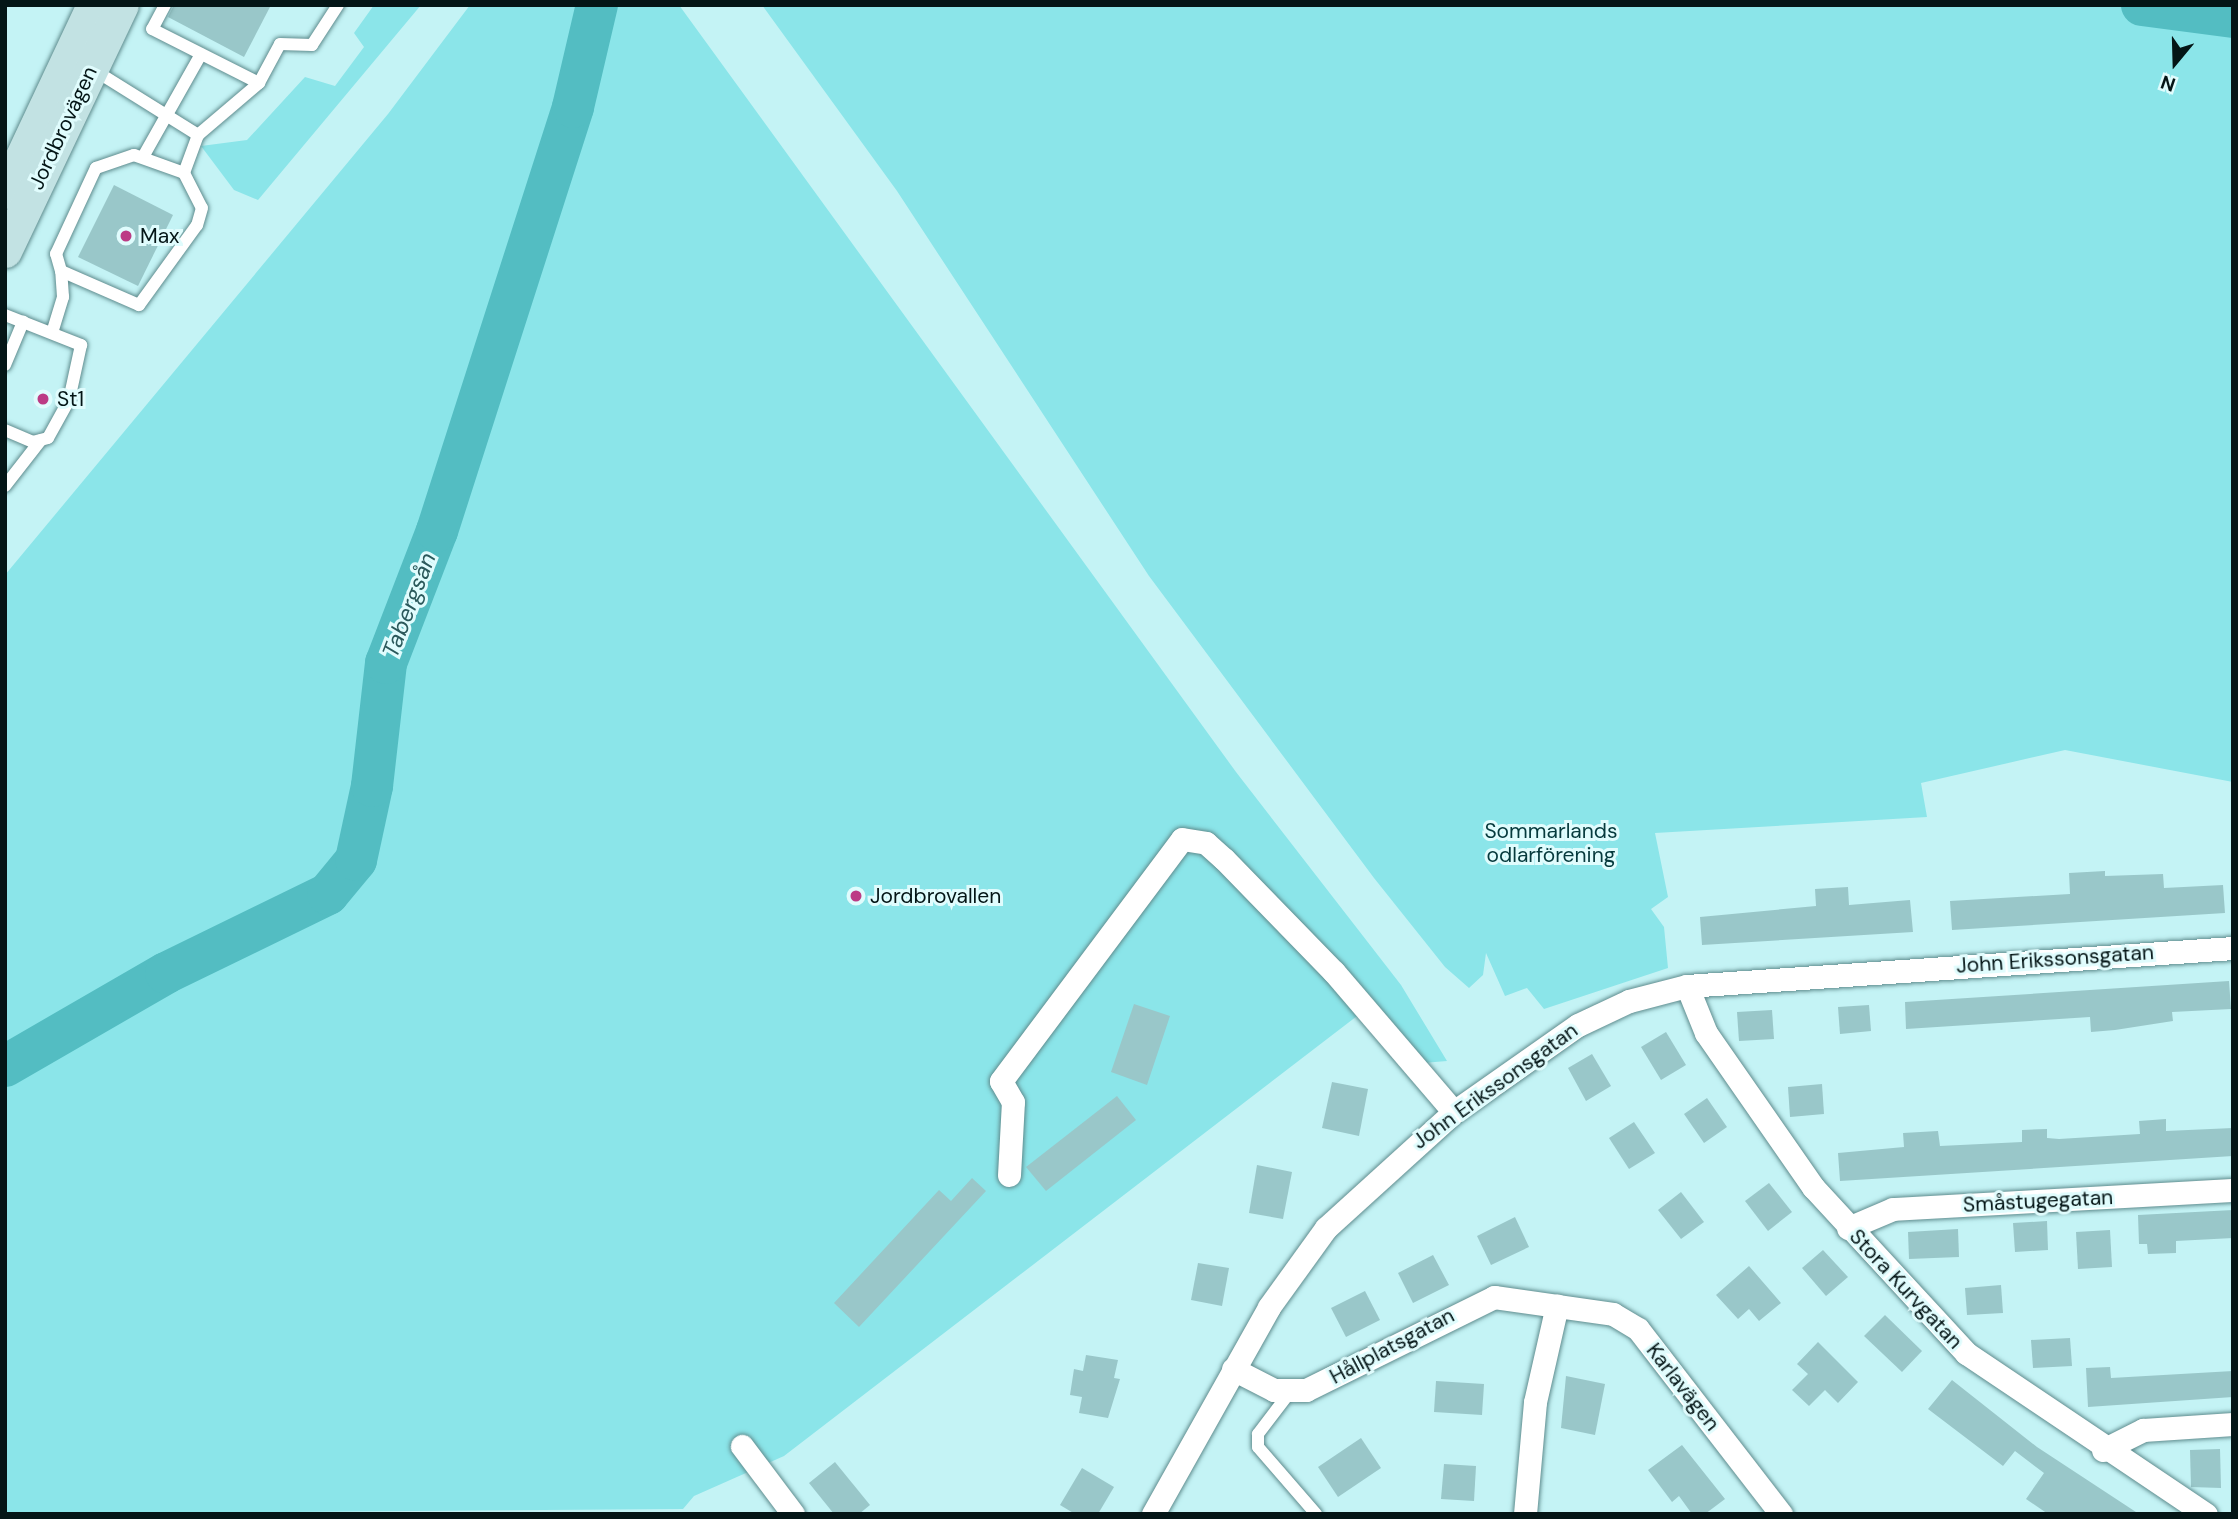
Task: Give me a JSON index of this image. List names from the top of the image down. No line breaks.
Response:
{"streets":{"main road":["Jordbrovägen"],"street":["John Erikssonsgatan","Småstugegatan","Stora Kurvgatan","Hållplatsgatan","Karlavägen"]},"crossings":[["John Erikssonsgatan","Stora Kurvgatan"],["Småstugegatan","Stora Kurvgatan"],["Hållplatsgatan","Karlavägen"]],"water":["Tabergsån"],"parks":["Sommarlands odlarförening"],"places":["Max","St1","Jordbrovallen"],"north":"bottom"}
